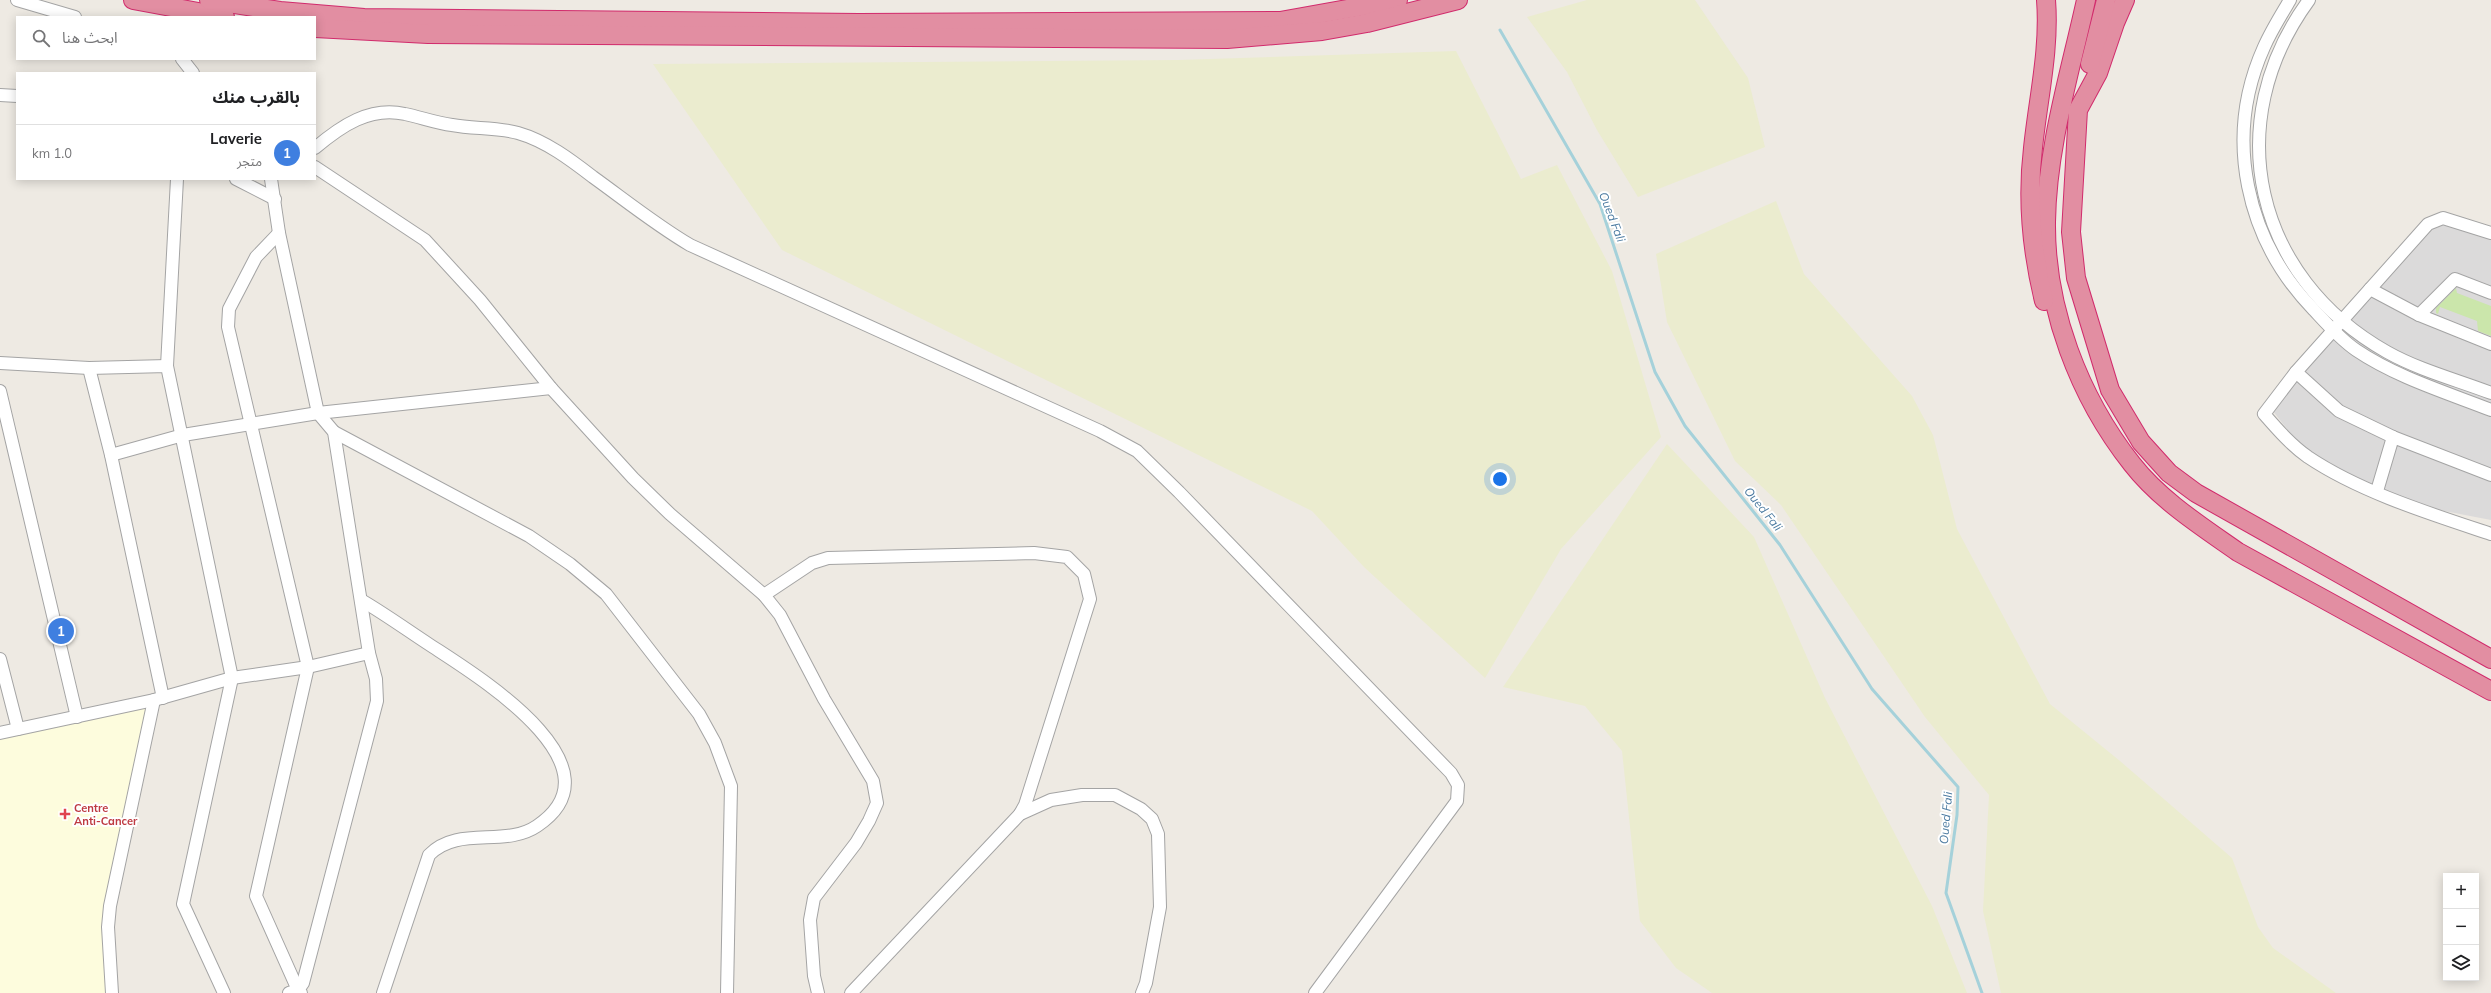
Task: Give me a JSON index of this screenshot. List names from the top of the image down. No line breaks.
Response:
{"water":["Oued Fali"],"places":{"health":["Centre Anti-Cancer"]},"page":{"search":"ابحث هنا","heading":"بالقرب منك","list":[{"mark":"1","name":"Laverie","note":"متجر","value":"1.0 km"}],"pins":"1","map_buttons":["+","−"]}}
